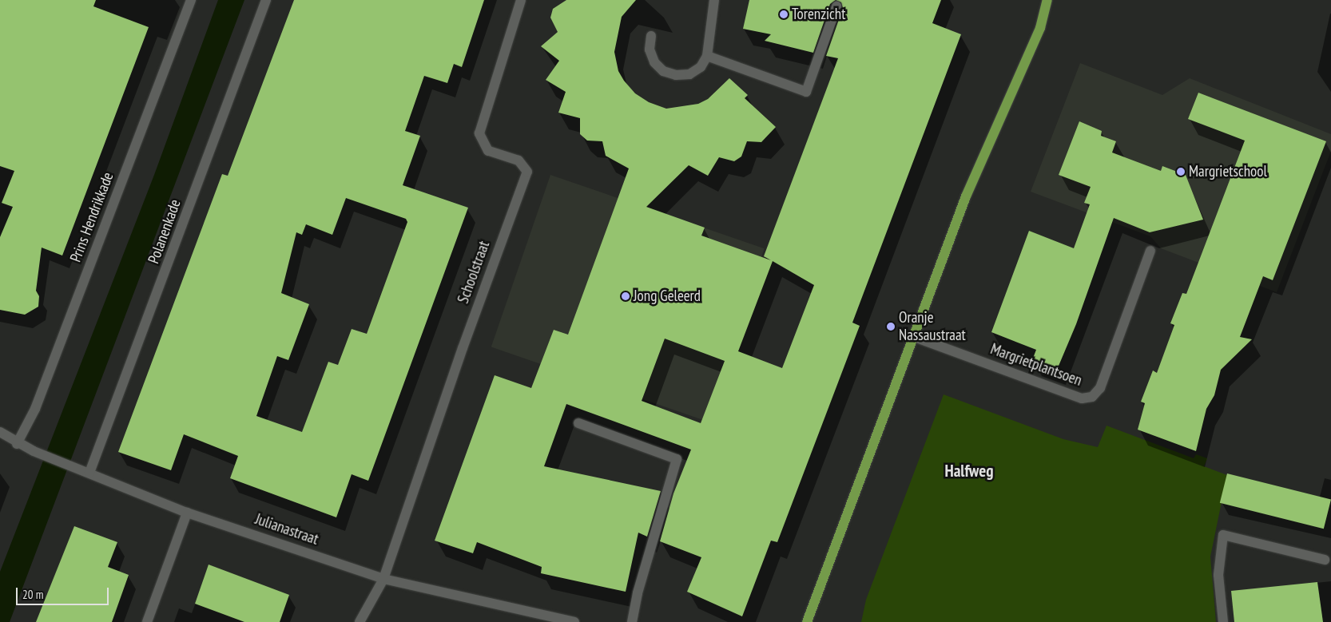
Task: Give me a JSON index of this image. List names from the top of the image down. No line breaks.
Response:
{"streets":{"street":["Prins Hendrikkade","Polanenkade","Schoolstraat","Margrietplantsoen","Julianastraat"]},"crossings":[["Prins Hendrikkade","Julianastraat"],["Polanenkade","Julianastraat"],["Schoolstraat","Julianastraat"]],"districts":["Halfweg"],"places":["Torenzicht","Margrietschool","Jong Geleerd","Oranje Nassaustraat"],"scale_bar":"20 m"}
